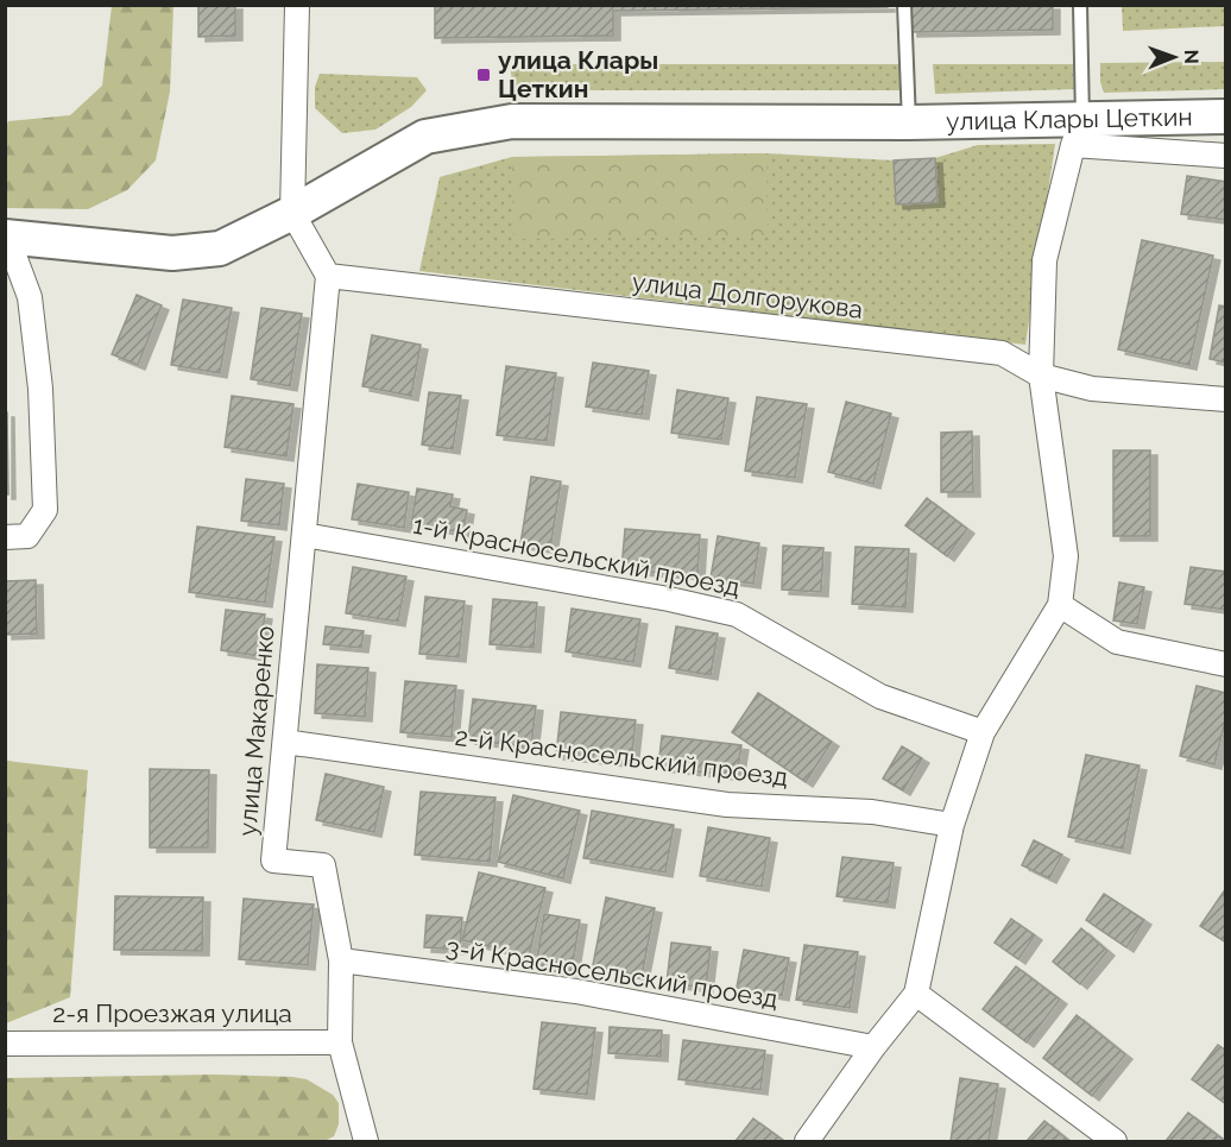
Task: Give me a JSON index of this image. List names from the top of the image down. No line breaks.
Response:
{"streets":{"main road":["улица Клары Цеткин"],"street":["улица Долгорукова","1-й Красносельский проезд","улица Макаренко","2-й Красносельский проезд","3-й Красносельский проезд","2-я Проезжая улица"]},"crossings":[["улица Долгорукова","улица Макаренко"],["1-й Красносельский проезд","улица Макаренко"],["улица Макаренко","2-й Красносельский проезд"],["улица Макаренко","3-й Красносельский проезд"],["улица Макаренко","2-я Проезжая улица"]],"places":{"transit":["улица Клары Цеткин"]},"north":"right"}
